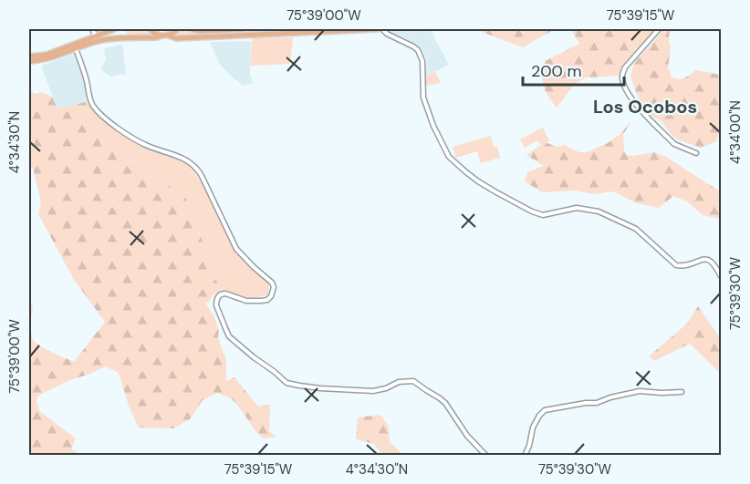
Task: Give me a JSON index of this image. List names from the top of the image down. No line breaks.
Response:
{"districts":["Los Ocobos"],"scale_bar":"200 m","coordinates":["75°39'00\"W","75°39'15\"W","4°34'00\"N","4°34'30\"N","75°39'30\"W"]}
